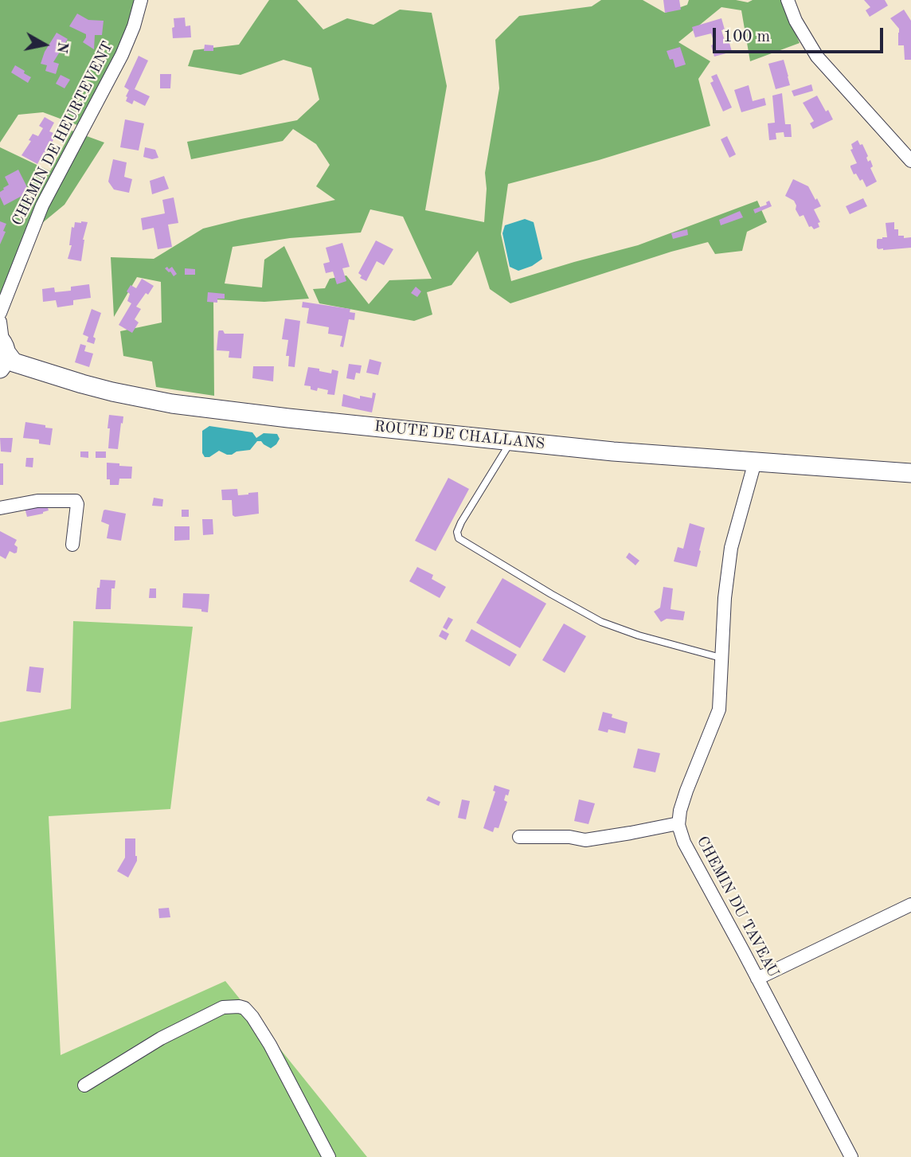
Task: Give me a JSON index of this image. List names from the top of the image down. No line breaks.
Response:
{"streets":{"main road":["ROUTE DE CHALLANS"],"street":["CHEMIN DE HEURTEVENT","CHEMIN DU TAVEAU"]},"scale_bar":"100 m","north":"right"}
